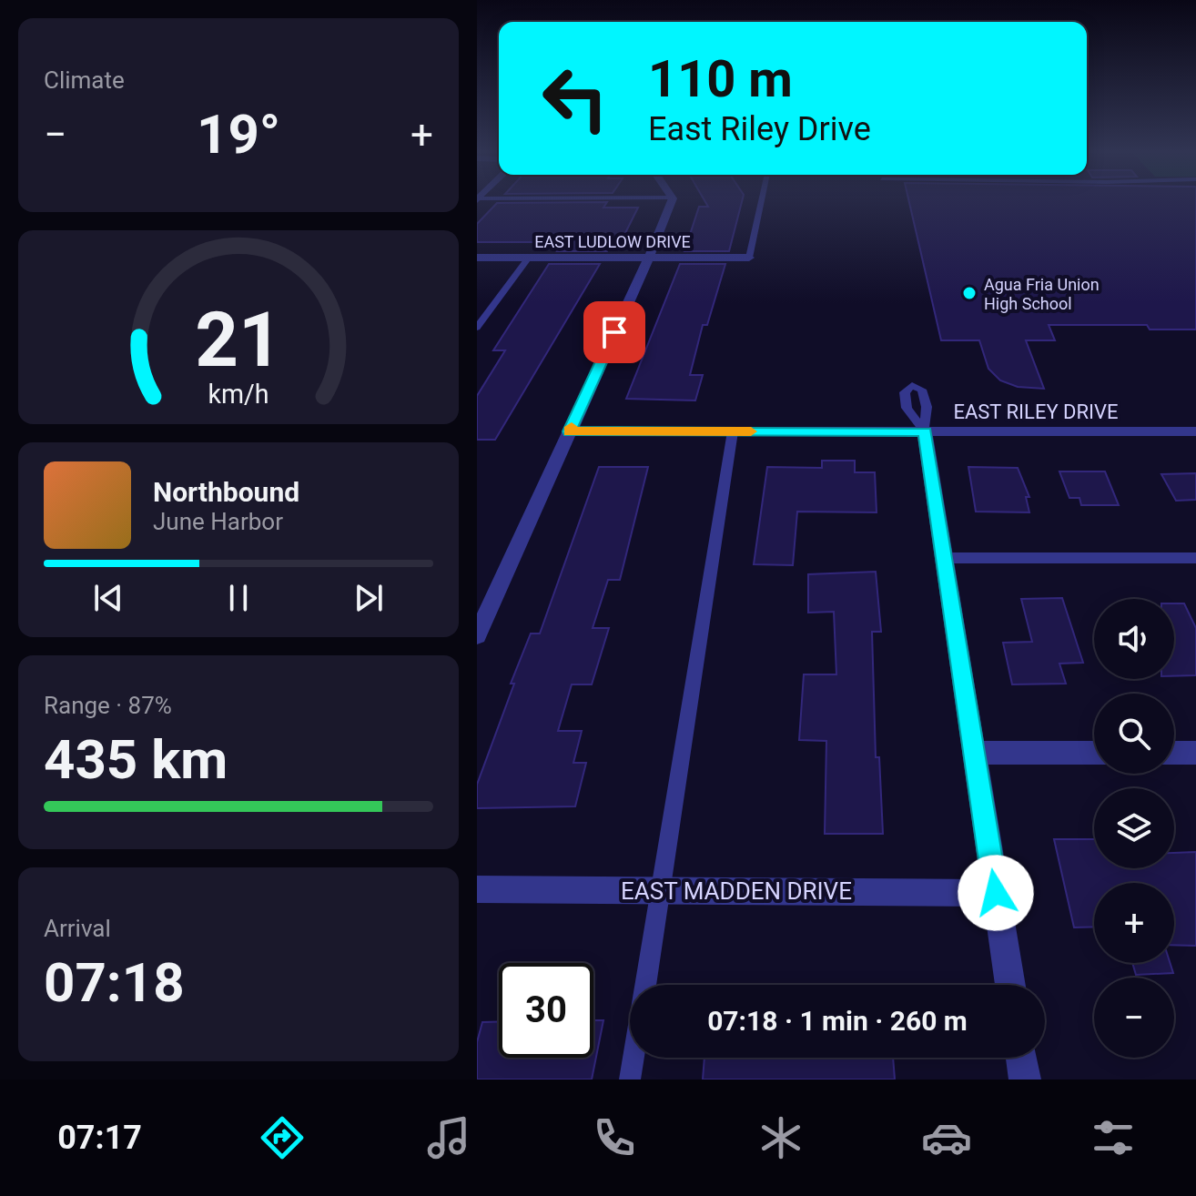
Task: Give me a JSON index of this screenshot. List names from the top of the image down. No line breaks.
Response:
{"streets":{"street":["EAST LUDLOW DRIVE","EAST RILEY DRIVE","EAST MADDEN DRIVE"]},"places":["Agua Fria Union High School"],"page":{"tile":["Climate",["Range · 87%","435 km"],["Arrival","07:18"]],"turn":["110 m","East Riley Drive"],"heat":["−","19°","+"],"song":["Northbound","June Harbor"],"map_buttons":["+","−"],"limit":"30","trip":"07:18 · 1 min · 260 m","tabs":"07:17","gauge":["21","km/h"]}}
